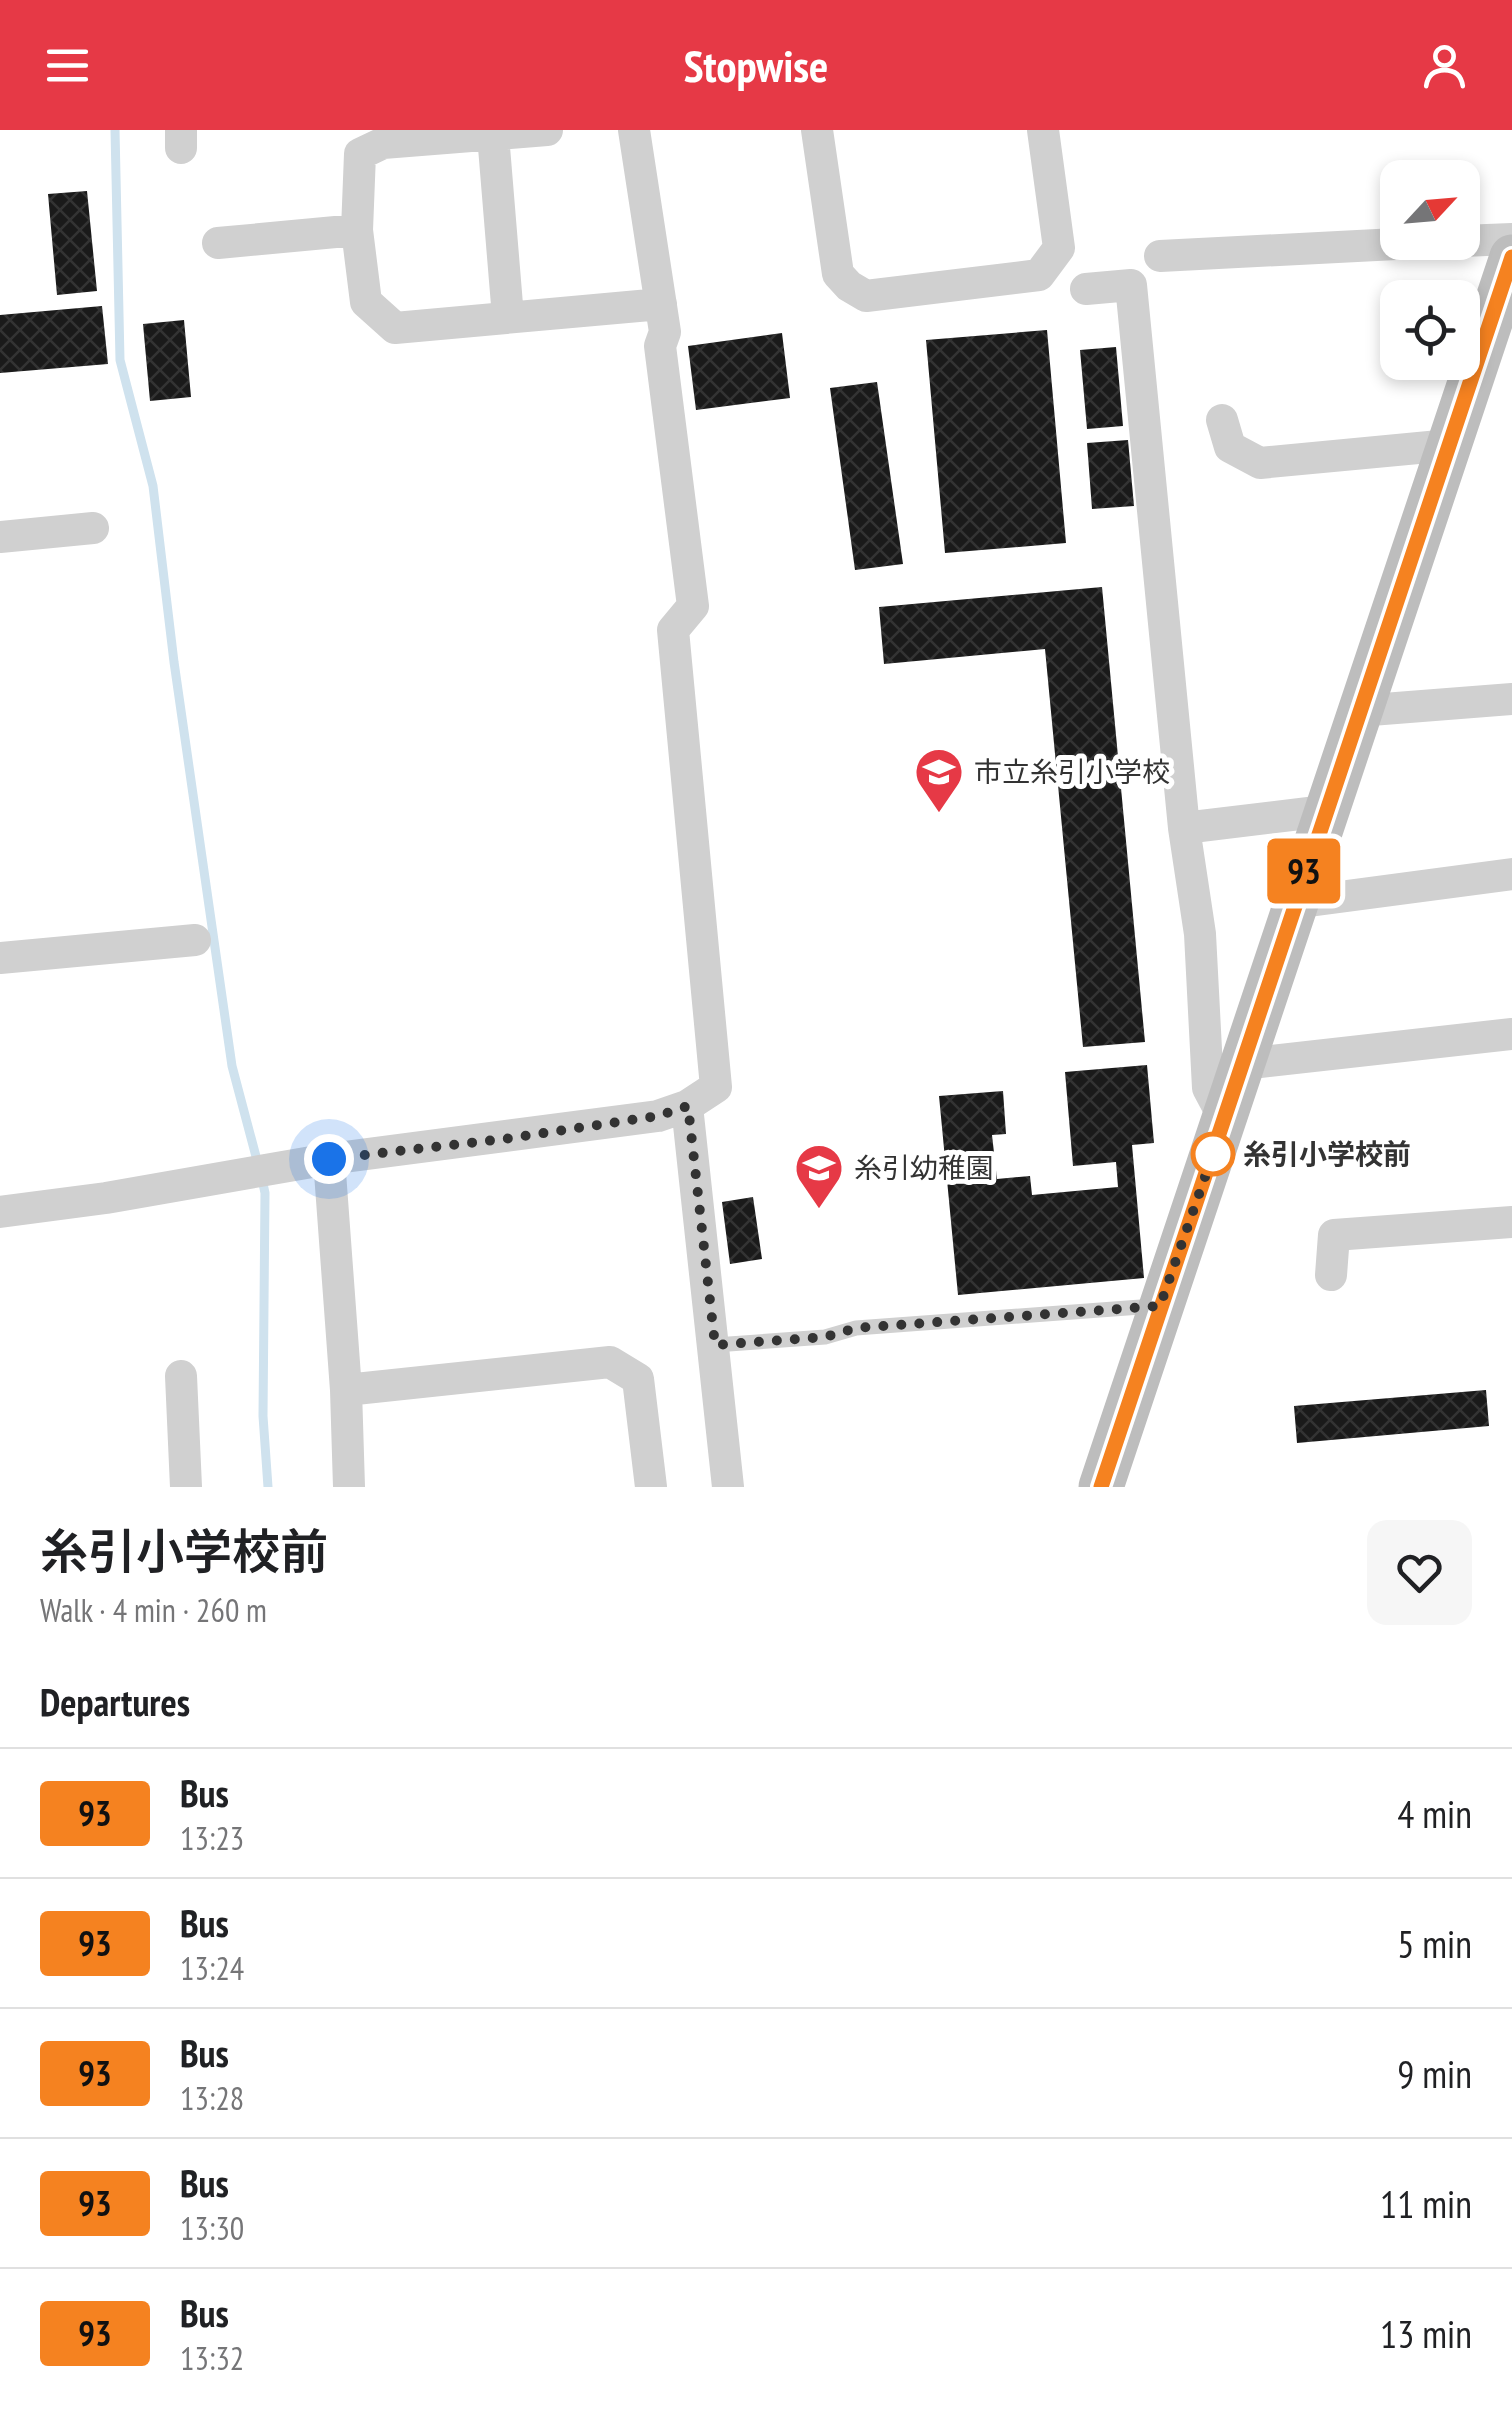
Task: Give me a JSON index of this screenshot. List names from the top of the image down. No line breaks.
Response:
{"places":{"school or university":["市立糸引小学校","糸引幼稚園"],"other":["糸引小学校前"]},"lines":["bus line 93"],"north":"top right","page":{"header":"Stopwise","on_map":"93","heading":[["糸引小学校前","Walk · 4 min · 260 m"],"Departures"],"list":[{"mark":"93","name":"Bus","note":"13:23","value":"4 min"},{"mark":"93","name":"Bus","note":"13:24","value":"5 min"},{"mark":"93","name":"Bus","note":"13:28","value":"9 min"},{"mark":"93","name":"Bus","note":"13:30","value":"11 min"},{"mark":"93","name":"Bus","note":"13:32","value":"13 min"}]}}
